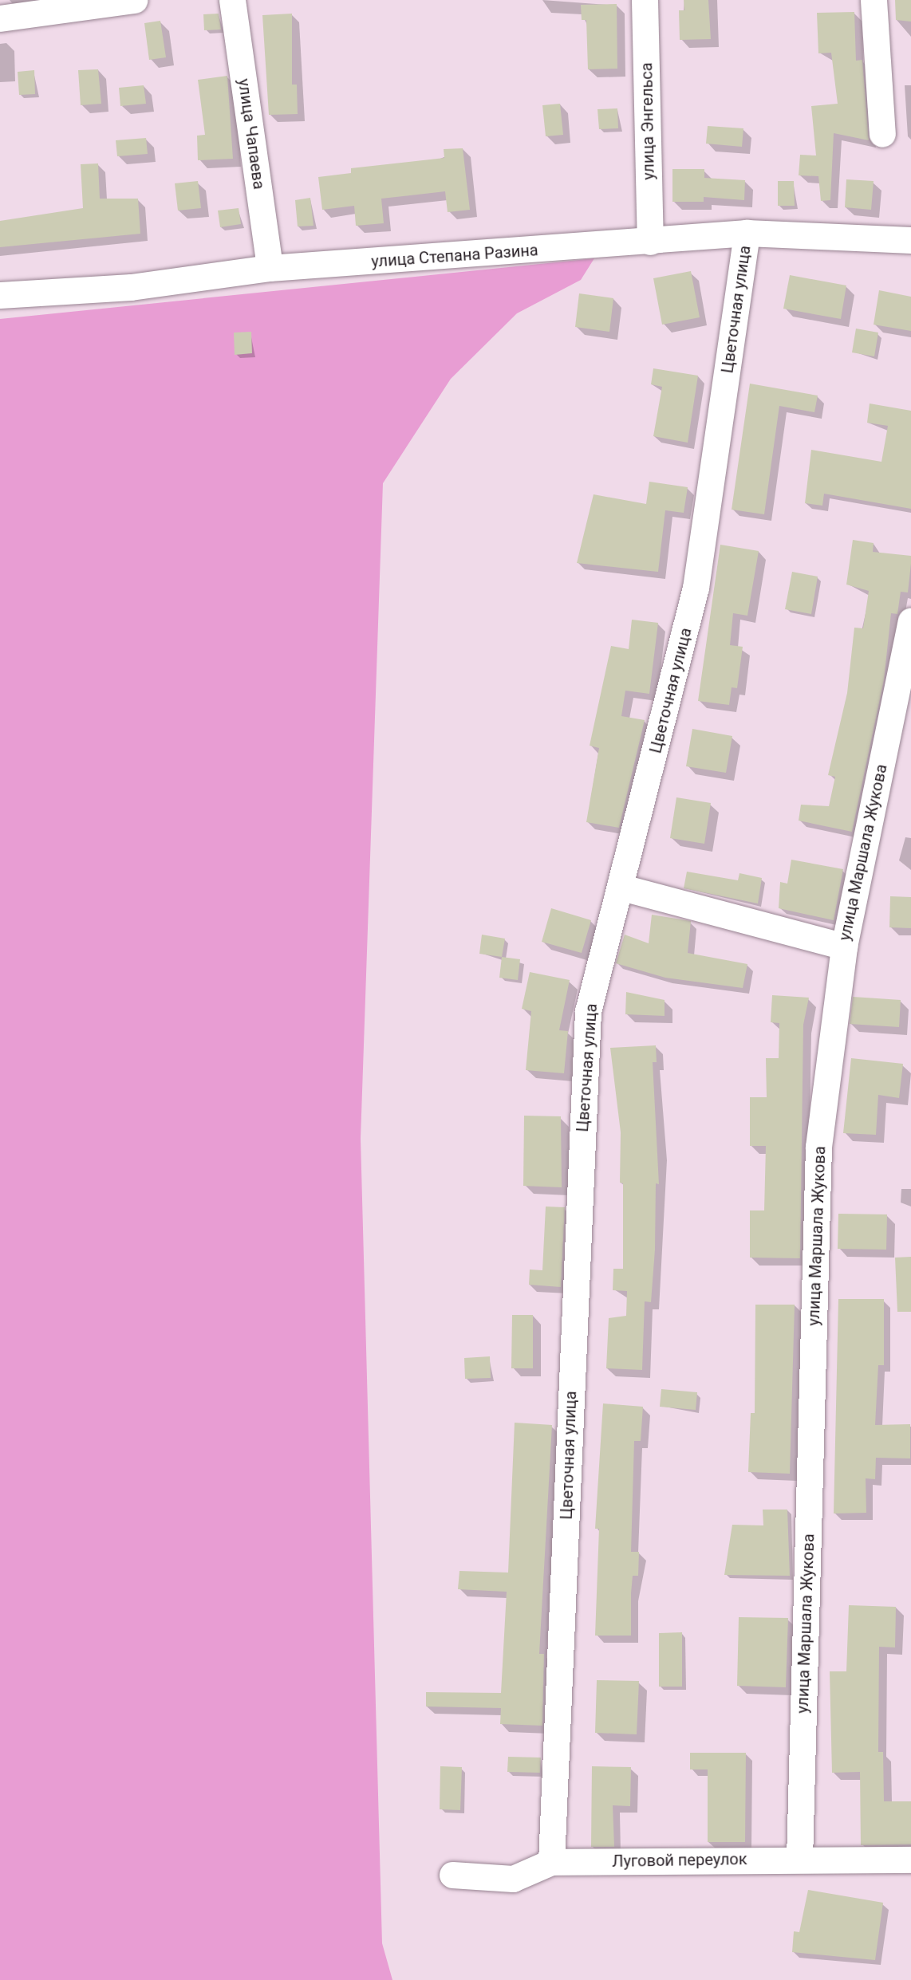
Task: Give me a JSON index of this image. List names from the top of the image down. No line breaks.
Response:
{"streets":{"street":["улица Энгельса","улица Чапаева","улица Степана Разина","Цветочная улица","улица Маршала Жукова","Луговой переулок"]},"crossings":[["улица Энгельса","улица Степана Разина"],["улица Чапаева","улица Степана Разина"],["улица Степана Разина","Цветочная улица"],["Цветочная улица","Луговой переулок"],["улица Маршала Жукова","Луговой переулок"]]}
